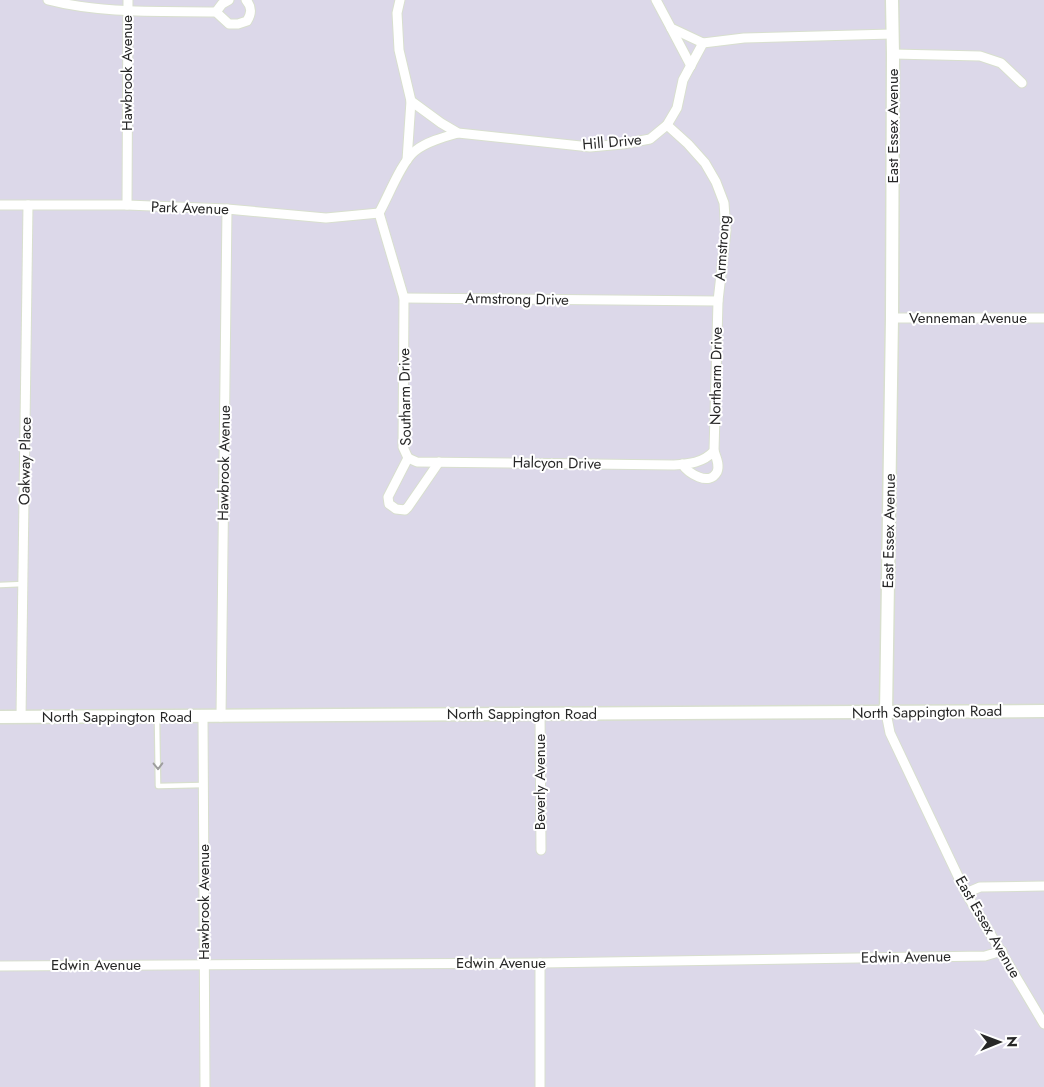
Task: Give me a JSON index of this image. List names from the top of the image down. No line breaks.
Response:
{"streets":{"street":["Hawbrook Avenue","East Essex Avenue","Hill Drive","Park Avenue","Armstrong","Armstrong Drive","Venneman Avenue","Northarm Drive","Southarm Drive","Oakway Place","Halcyon Drive","North Sappington Road","Beverly Avenue","Edwin Avenue"]},"crossings":[["Hawbrook Avenue","Park Avenue"],["Hawbrook Avenue","North Sappington Road"],["Hawbrook Avenue","Edwin Avenue"],["East Essex Avenue","Venneman Avenue"],["East Essex Avenue","North Sappington Road"],["East Essex Avenue","Edwin Avenue"],["Hill Drive","Park Avenue"],["Hill Drive","Armstrong"],["Park Avenue","Oakway Place"],["Armstrong","Armstrong Drive"],["Armstrong","Northarm Drive"],["Armstrong Drive","Northarm Drive"],["Armstrong Drive","Southarm Drive"],["Northarm Drive","Halcyon Drive"],["Southarm Drive","Halcyon Drive"],["Oakway Place","North Sappington Road"],["North Sappington Road","Beverly Avenue"]],"north":"right"}
